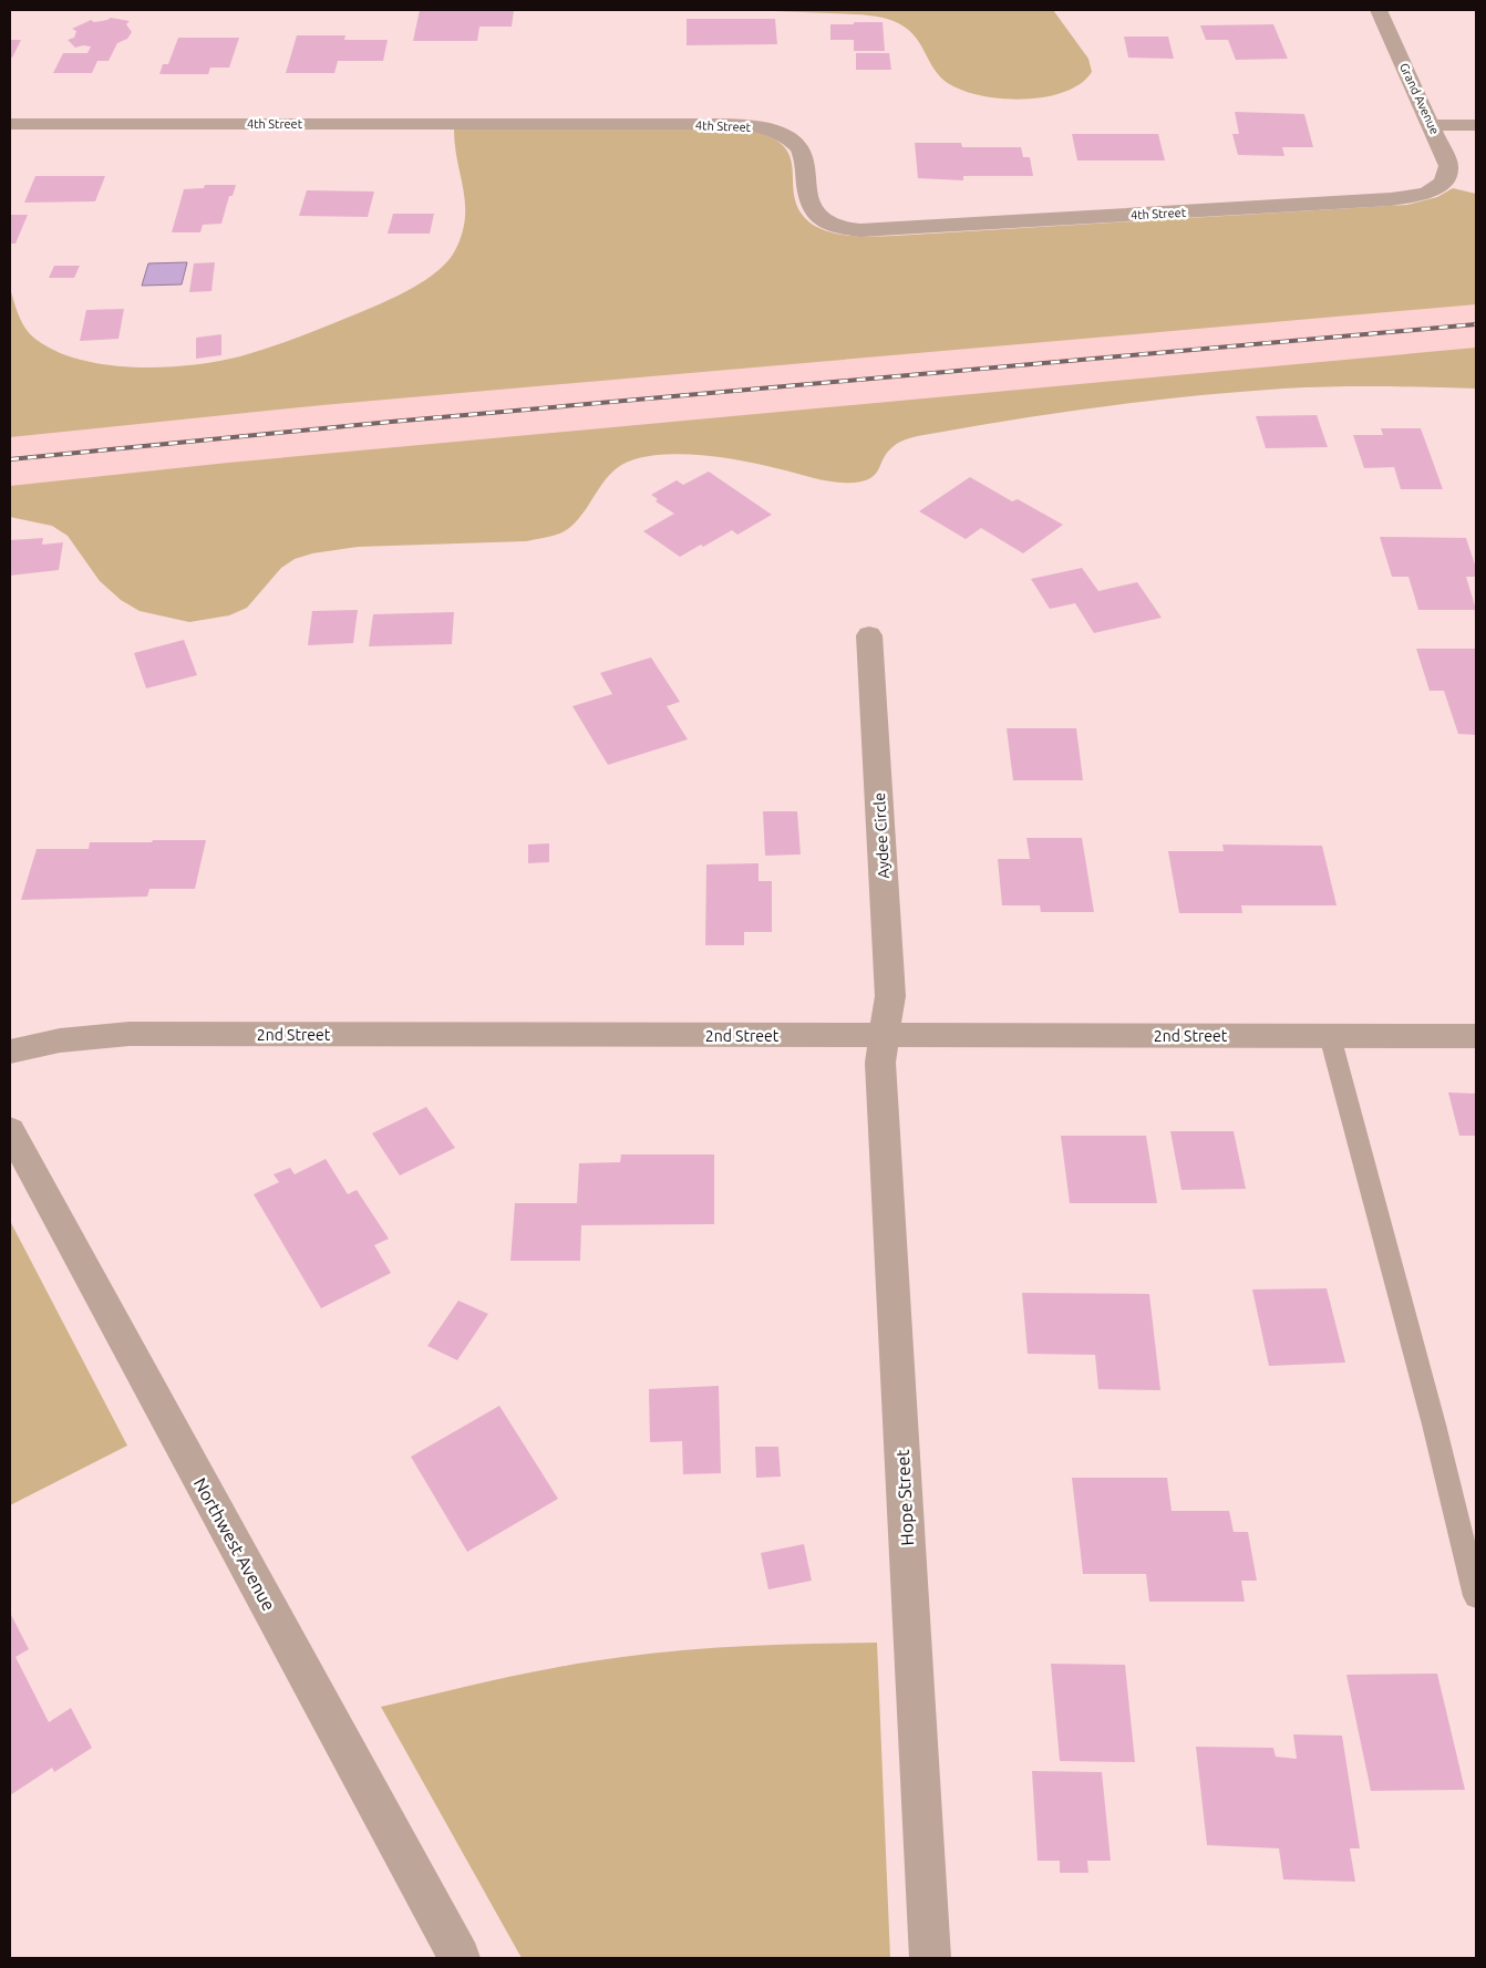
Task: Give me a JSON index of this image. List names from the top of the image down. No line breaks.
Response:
{"streets":{"street":["Grand Avenue","4th Street","Aydee Circle","2nd Street","Hope Street","Northwest Avenue"]},"crossings":[["Grand Avenue","4th Street"],["Aydee Circle","2nd Street"],["Aydee Circle","Hope Street"],["2nd Street","Hope Street"]]}
